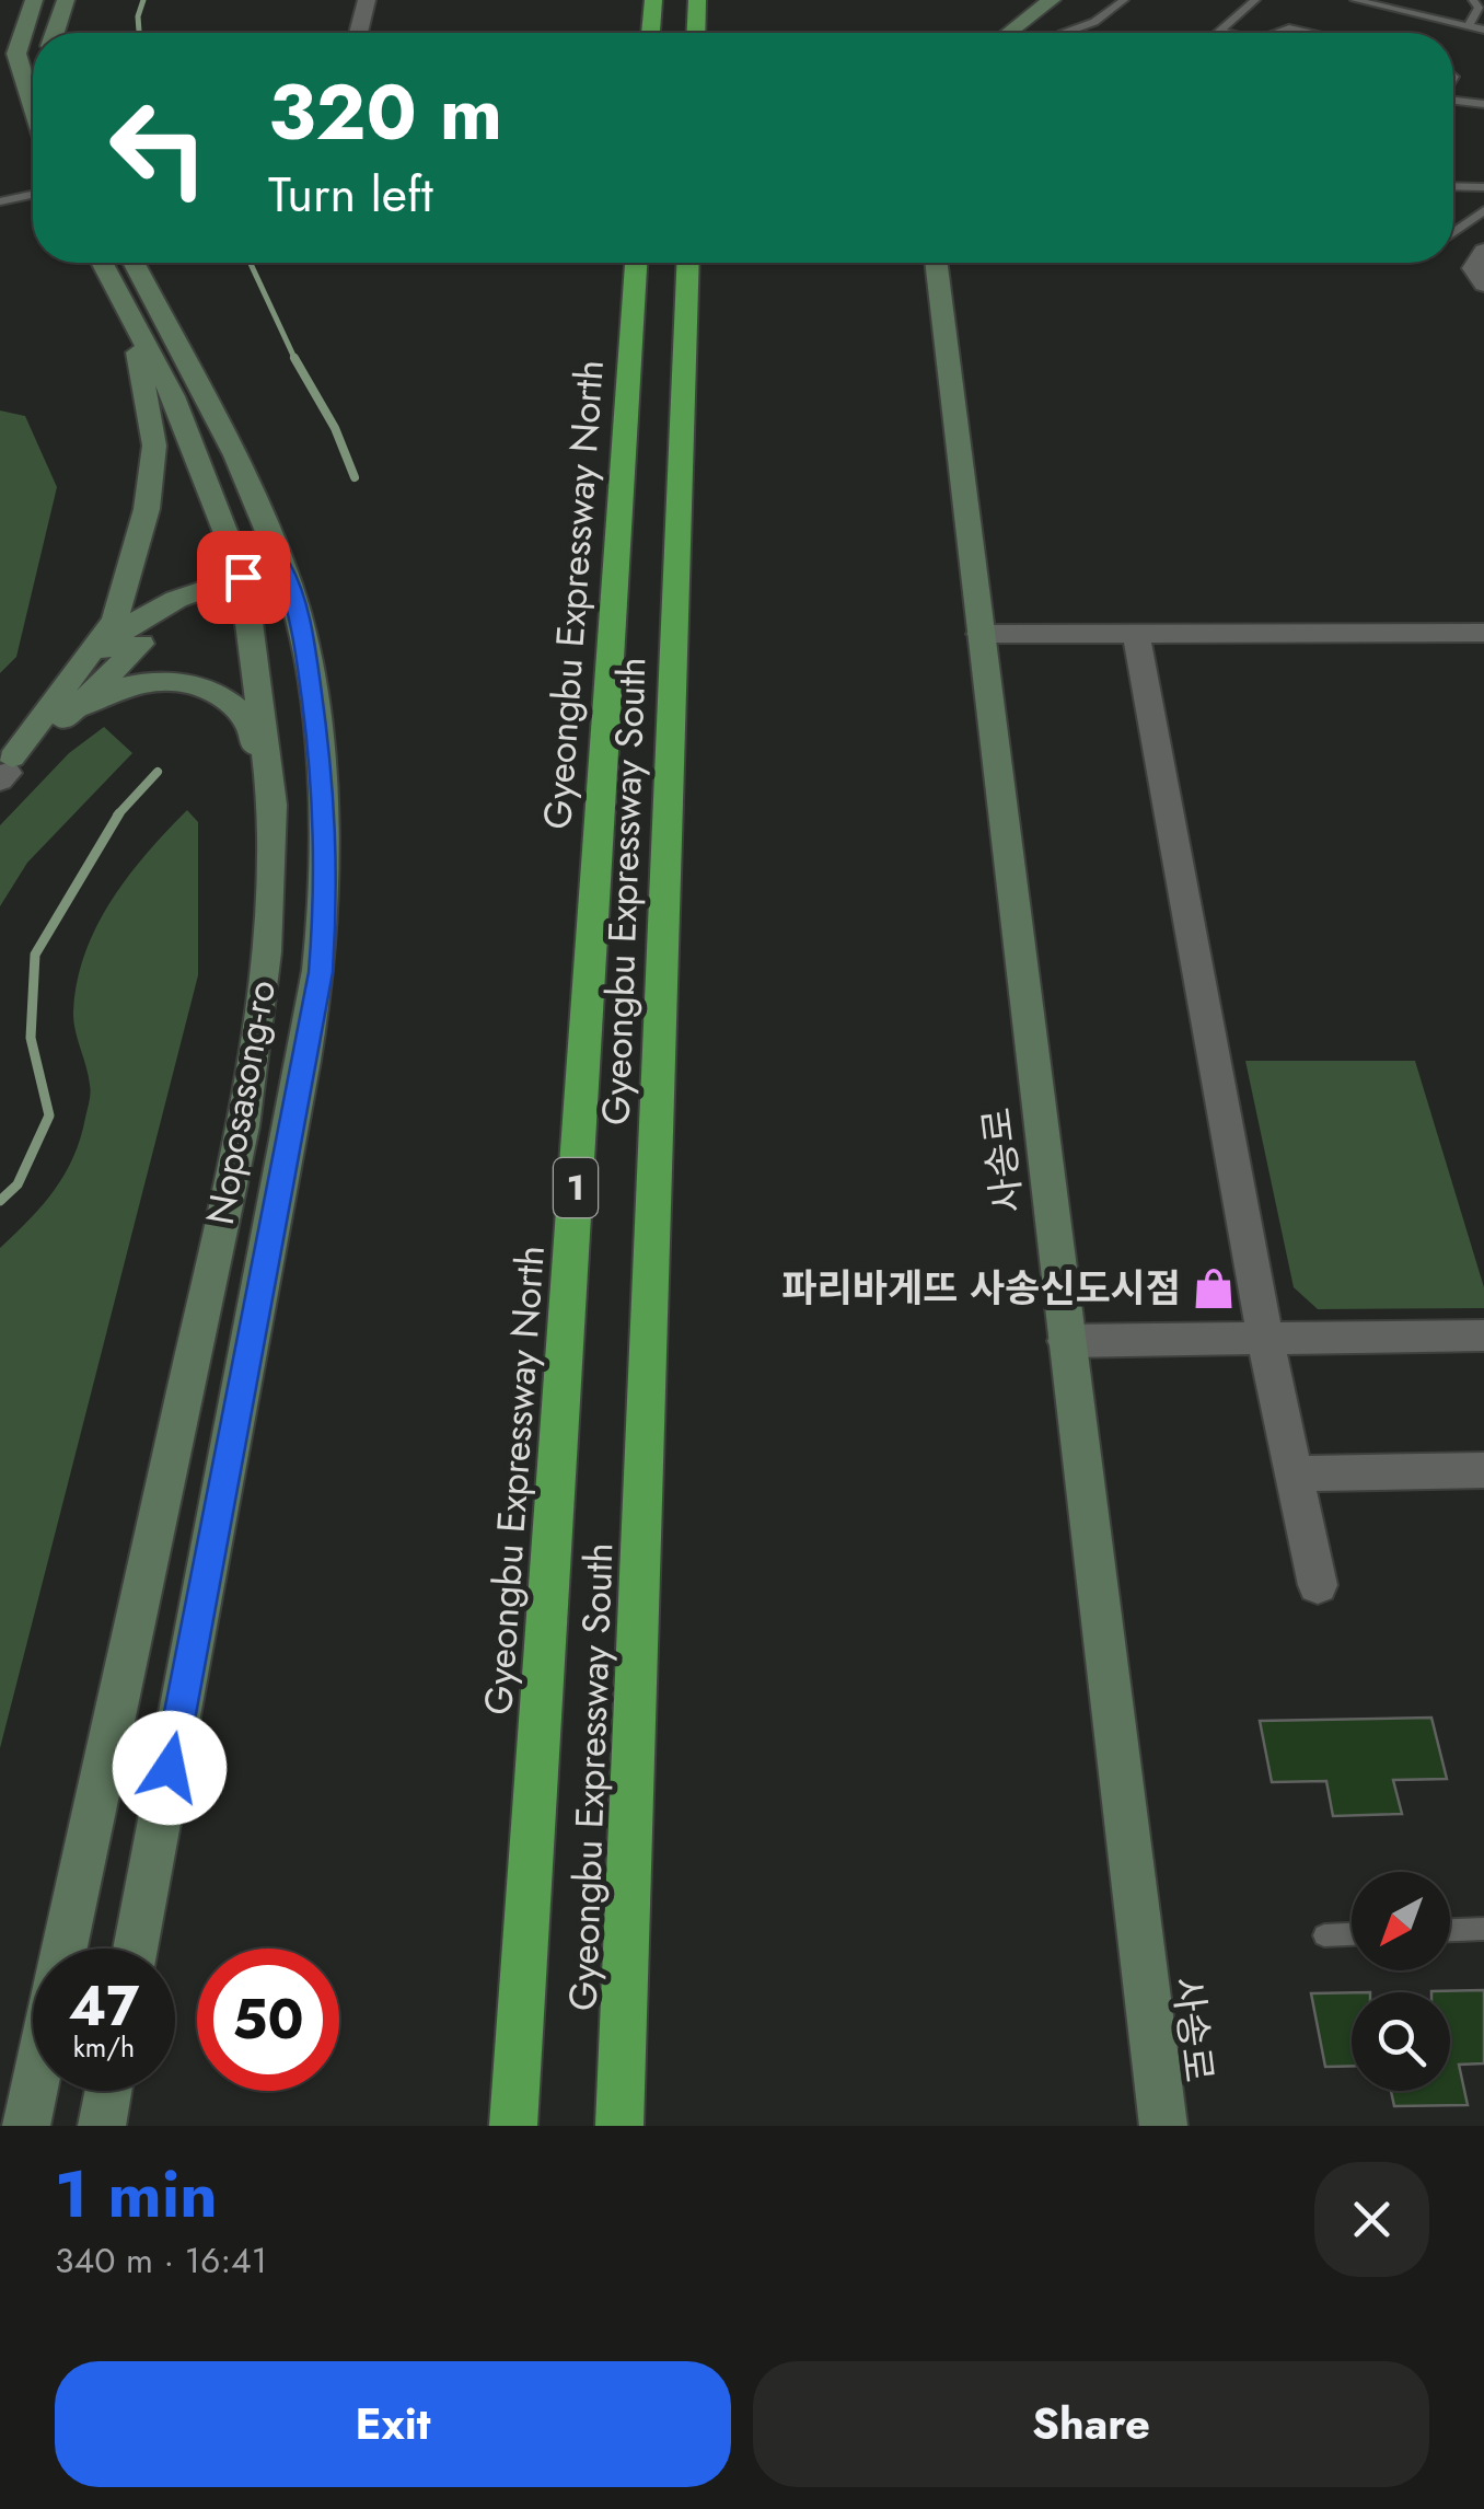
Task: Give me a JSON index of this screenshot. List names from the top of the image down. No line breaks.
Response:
{"streets":{"highway":["Gyeongbu Expressway North","Gyeongbu Expressway South","1"],"main road":["Noposasong-ro","사송로"]},"places":{"shop":["파리바게뜨 사송신도시점"]},"north":"bottom left","page":{"turn":["320 m","Turn left"],"speed":"47 km/h","limit":"50","heading":["1 min","340 m · 16:41"],"buttons":["Exit","Share"]}}
